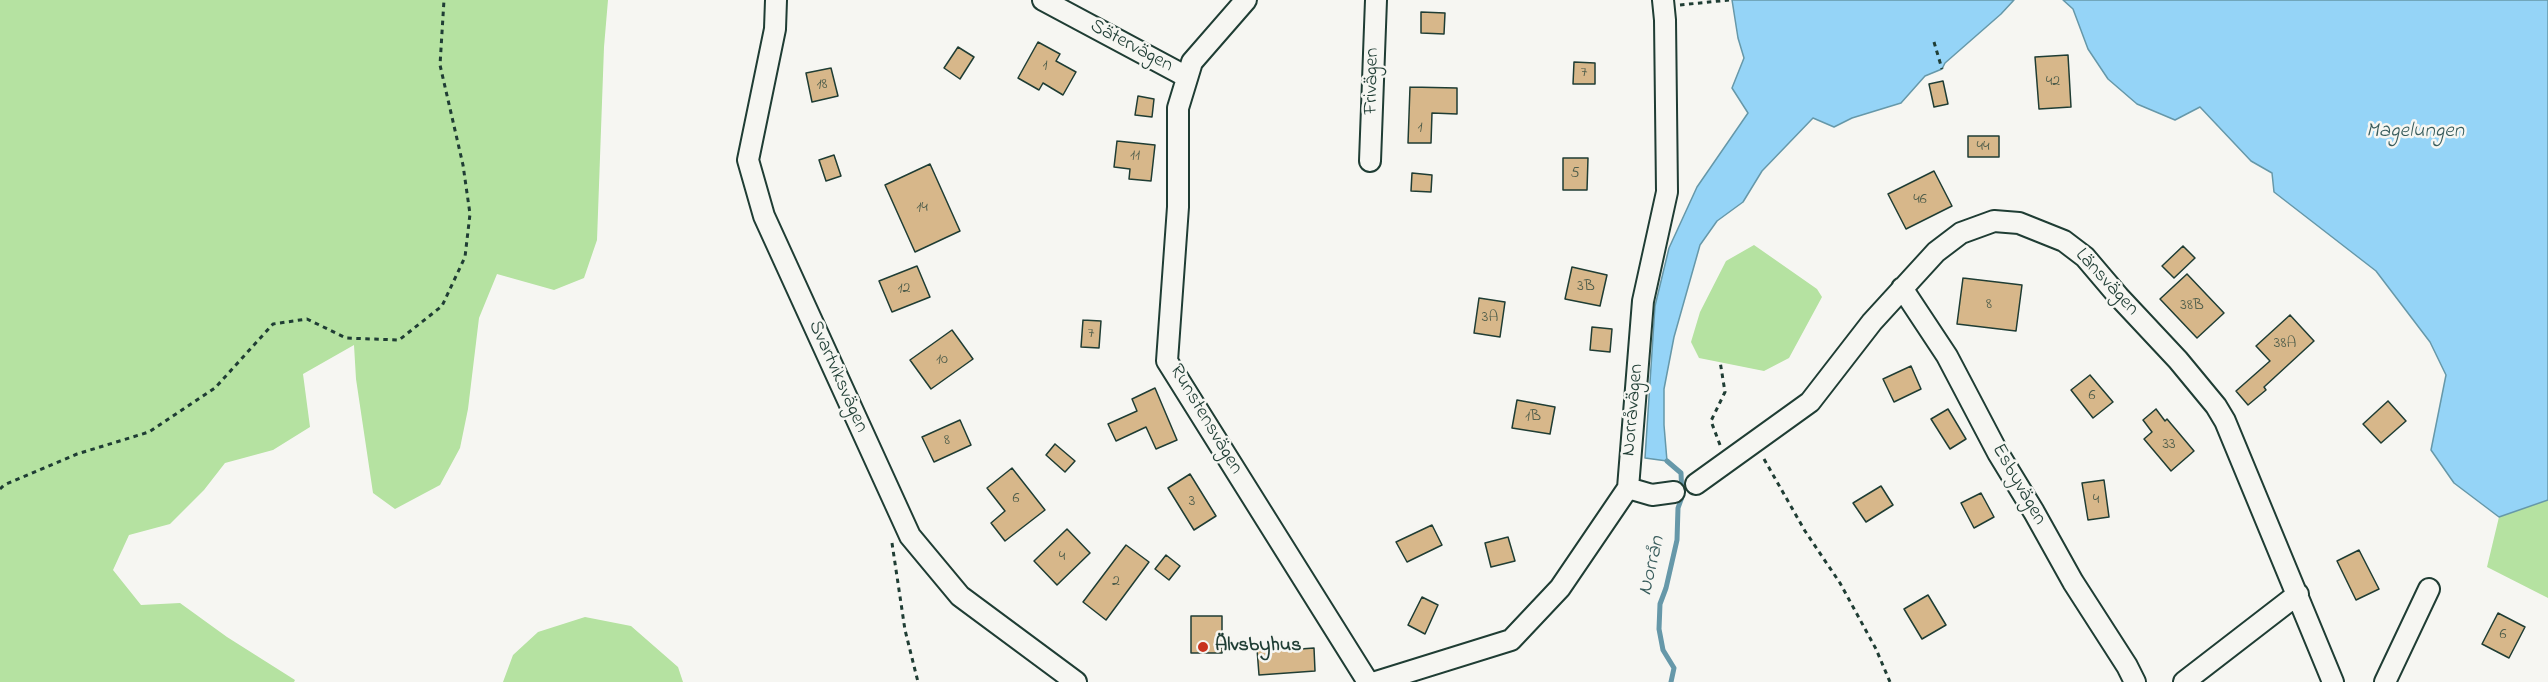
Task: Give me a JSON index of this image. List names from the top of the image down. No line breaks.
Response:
{"streets":{"street":["Sätervägen","Frivägen","Länsvägen","Svartviksvägen","Norråvägen","Runstensvägen","Esbyvägen"]},"crossings":[["Sätervägen","Runstensvägen"],["Länsvägen","Esbyvägen"]],"water":["Magelungen","Norrån"],"places":["Älvsbyhus"],"house_numbers":["1","7","42","18","1","44","11","5","46","14","3B","12","8","38B","3A","7","38A","10","6","1B","8","33","6","4","3","4","2","6"]}
